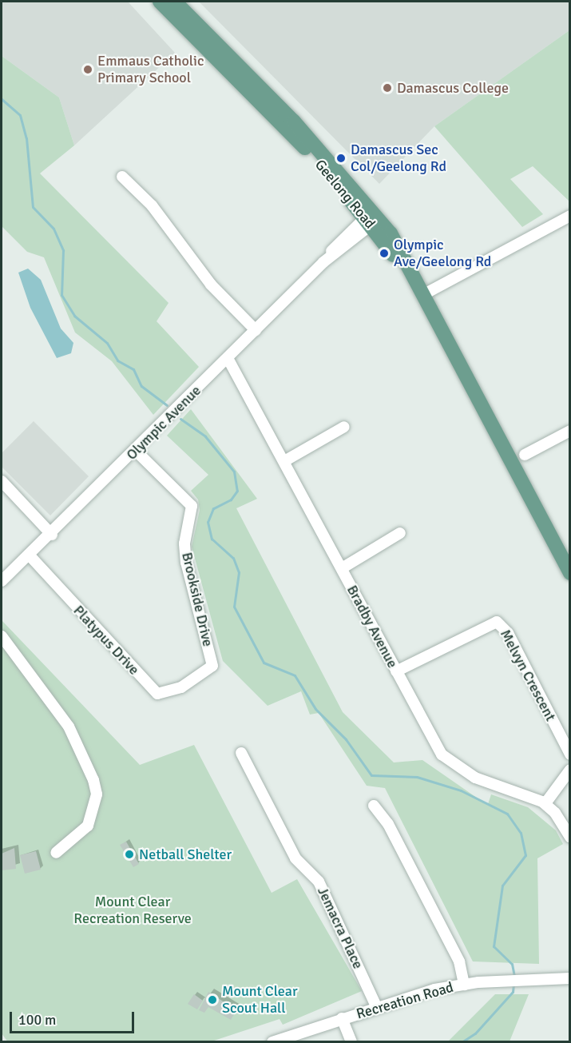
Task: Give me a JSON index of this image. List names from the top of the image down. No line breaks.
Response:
{"streets":{"main road":["Geelong Road"],"street":["Olympic Avenue","Brookside Drive","Bradby Avenue","Platypus Drive","Melvyn Crescent","Jemacra Place","Recreation Road"]},"crossings":[["Geelong Road","Olympic Avenue"],["Olympic Avenue","Brookside Drive"],["Olympic Avenue","Bradby Avenue"],["Olympic Avenue","Platypus Drive"],["Brookside Drive","Platypus Drive"],["Bradby Avenue","Melvyn Crescent"],["Jemacra Place","Recreation Road"]],"parks":["Mount Clear Recreation Reserve"],"places":["Emmaus Catholic Primary School","Damascus College","Damascus Sec Col/Geelong Rd","Olympic Ave/Geelong Rd","Netball Shelter","Mount Clear Scout Hall"],"scale_bar":"100 m"}
